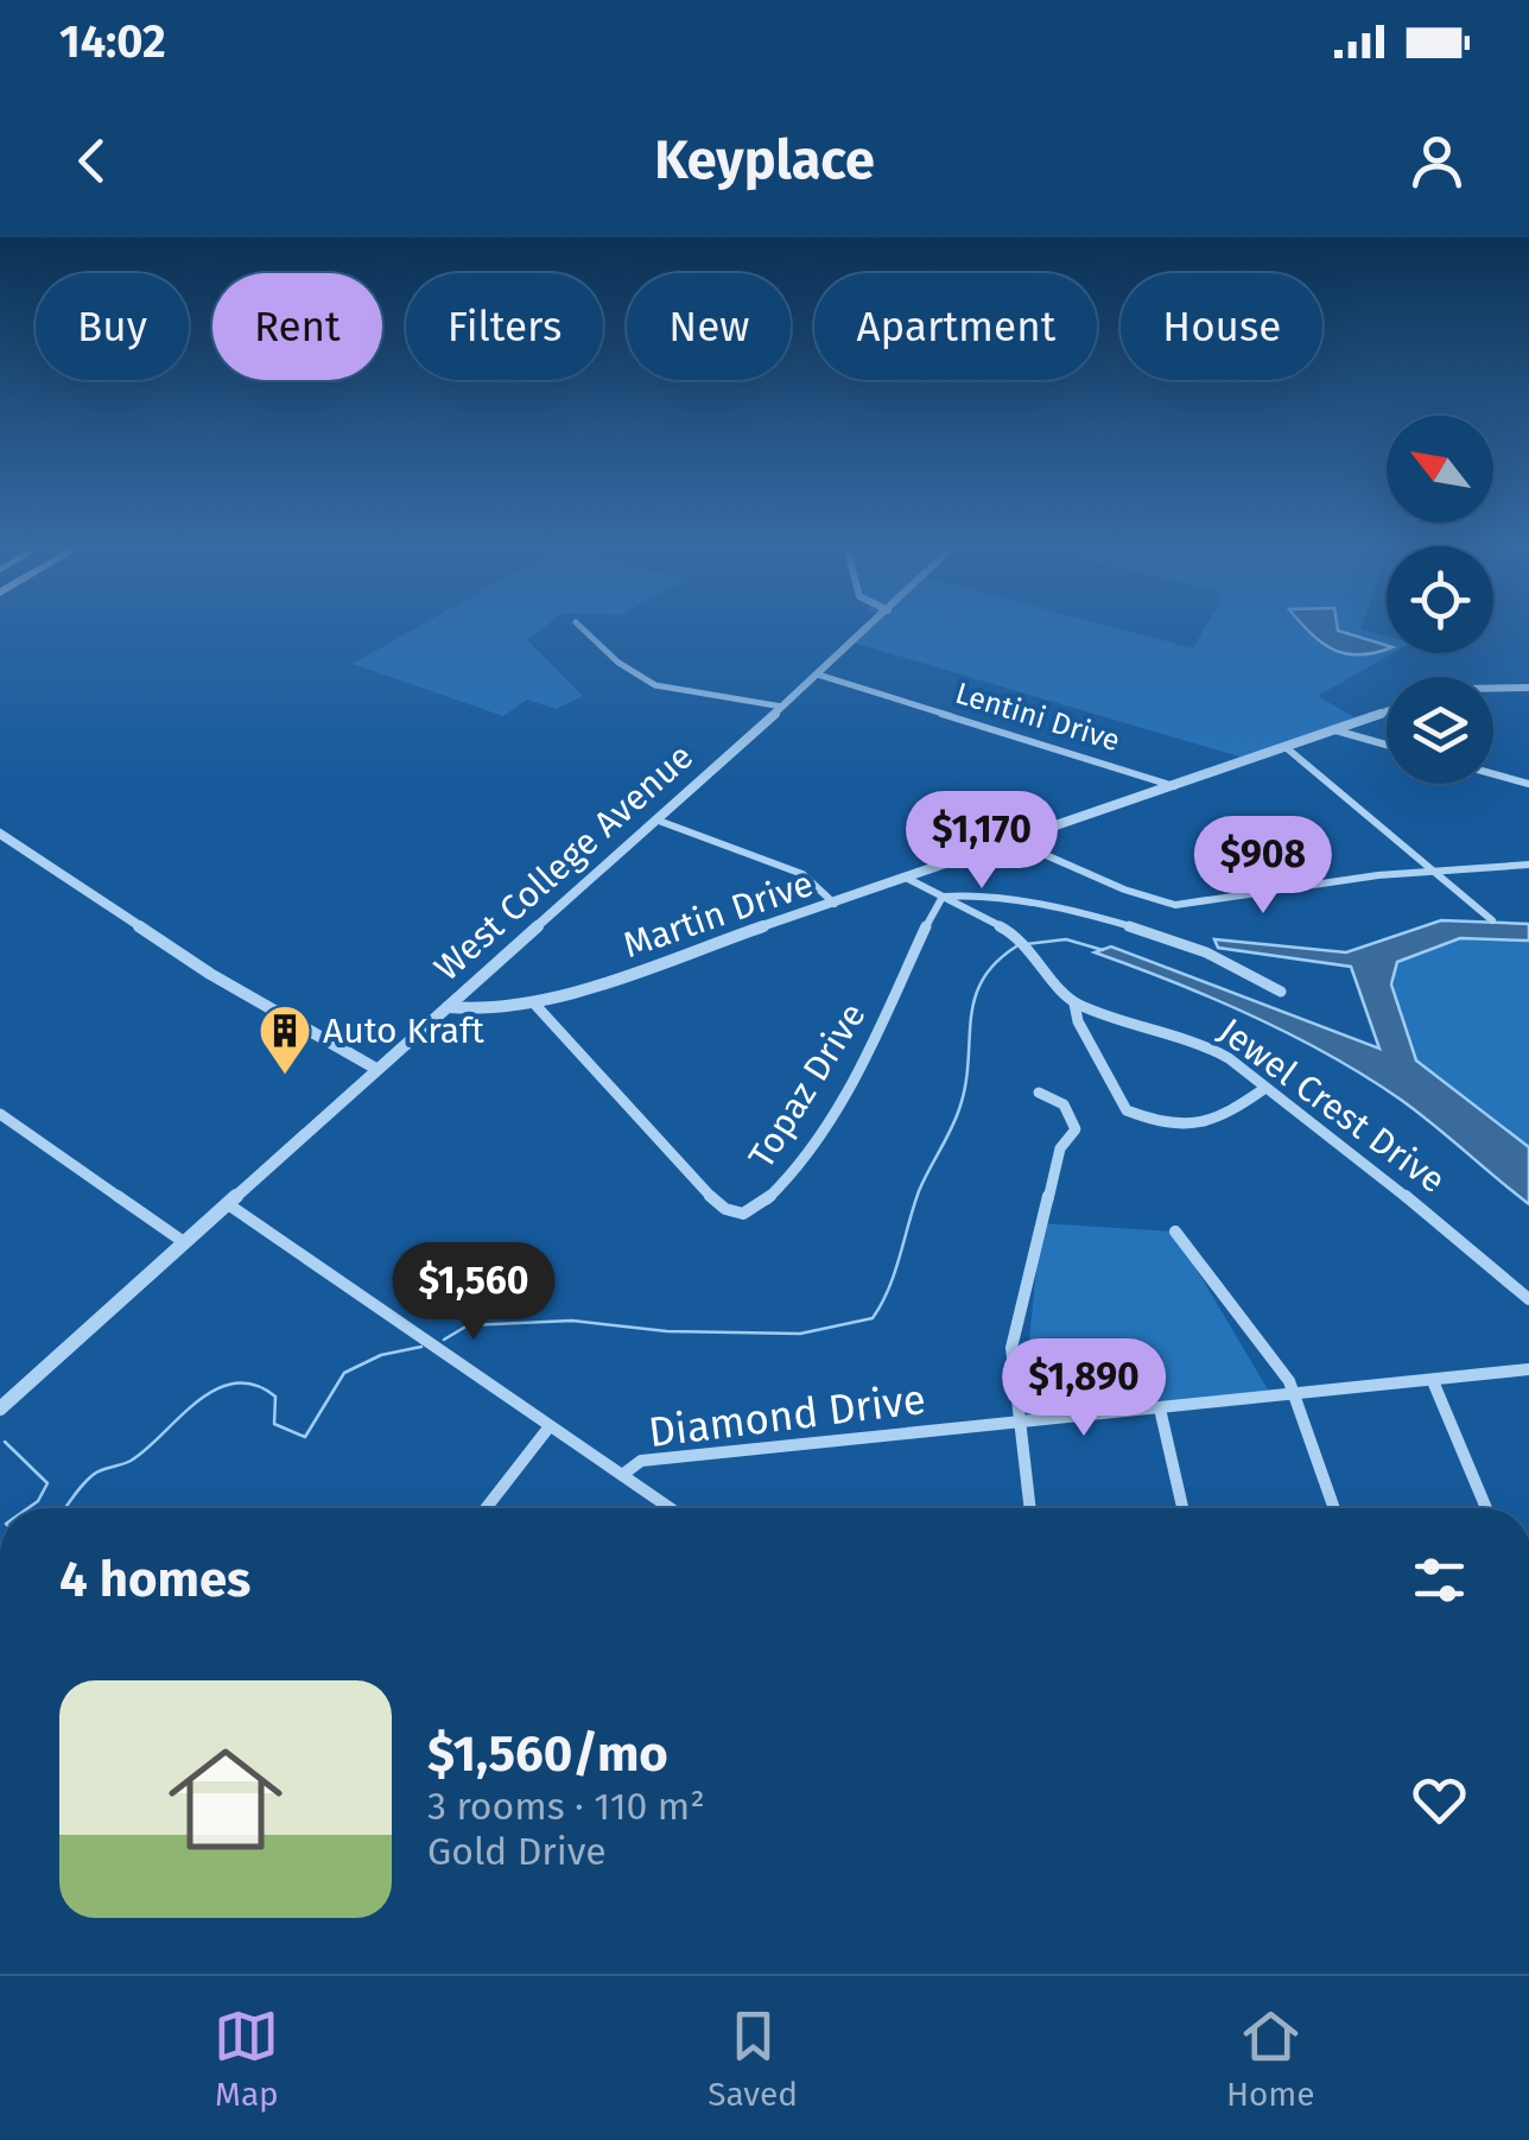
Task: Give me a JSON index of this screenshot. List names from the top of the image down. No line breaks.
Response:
{"streets":{"street":["Lentini Drive","West College Avenue","Martin Drive","Topaz Drive","Jewel Crest Drive","Diamond Drive"]},"crossings":[["Lentini Drive","West College Avenue"],["Lentini Drive","Martin Drive"],["West College Avenue","Martin Drive"],["Martin Drive","Topaz Drive"]],"places":{"building":["Auto Kraft"]},"north":"top left","page":{"status":"14:02","header":"Keyplace","chip":["Buy","Rent","Filters","New","Apartment","House"],"price":["$1,170","$908","$1,560","$1,890"],"heading":"4 homes","list":[{"name":"$1,560/mo","note":"3 rooms · 110 m² · Gold Drive"}],"tabs":["Map","Saved","Home"]}}
